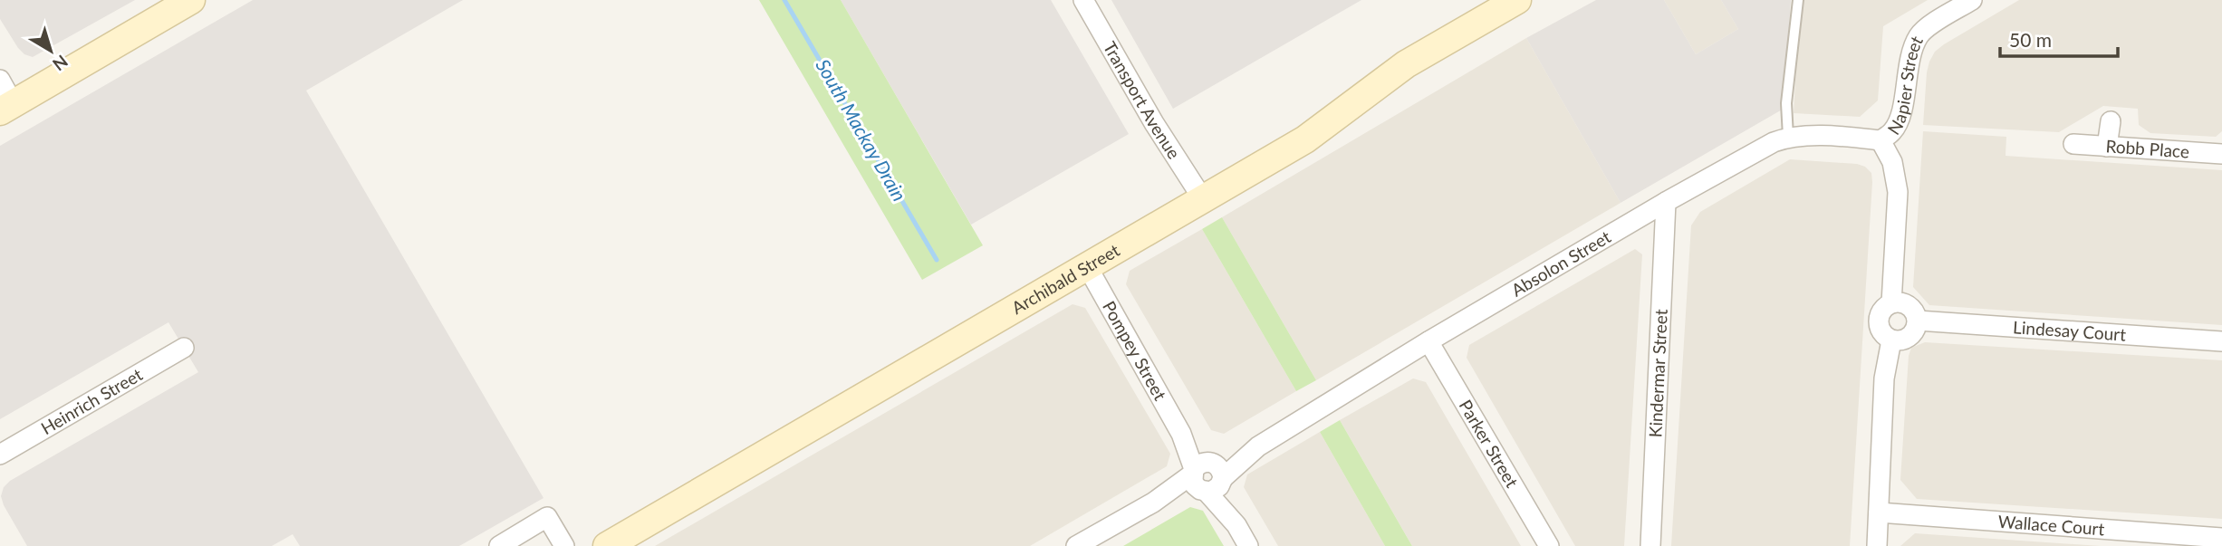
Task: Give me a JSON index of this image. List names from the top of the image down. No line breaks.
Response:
{"streets":{"street":["Napier Street","Transport Avenue","Robb Place","Absolon Street","Archibald Street","Lindesay Court","Pompey Street","Kindermar Street","Heinrich Street","Parker Street","Wallace Court"]},"crossings":[["Napier Street","Absolon Street"],["Napier Street","Lindesay Court"],["Transport Avenue","Archibald Street"],["Absolon Street","Pompey Street"],["Absolon Street","Kindermar Street"],["Absolon Street","Parker Street"],["Archibald Street","Pompey Street"]],"water":["South Mackay Drain"],"scale_bar":"50 m","north":"bottom right"}
